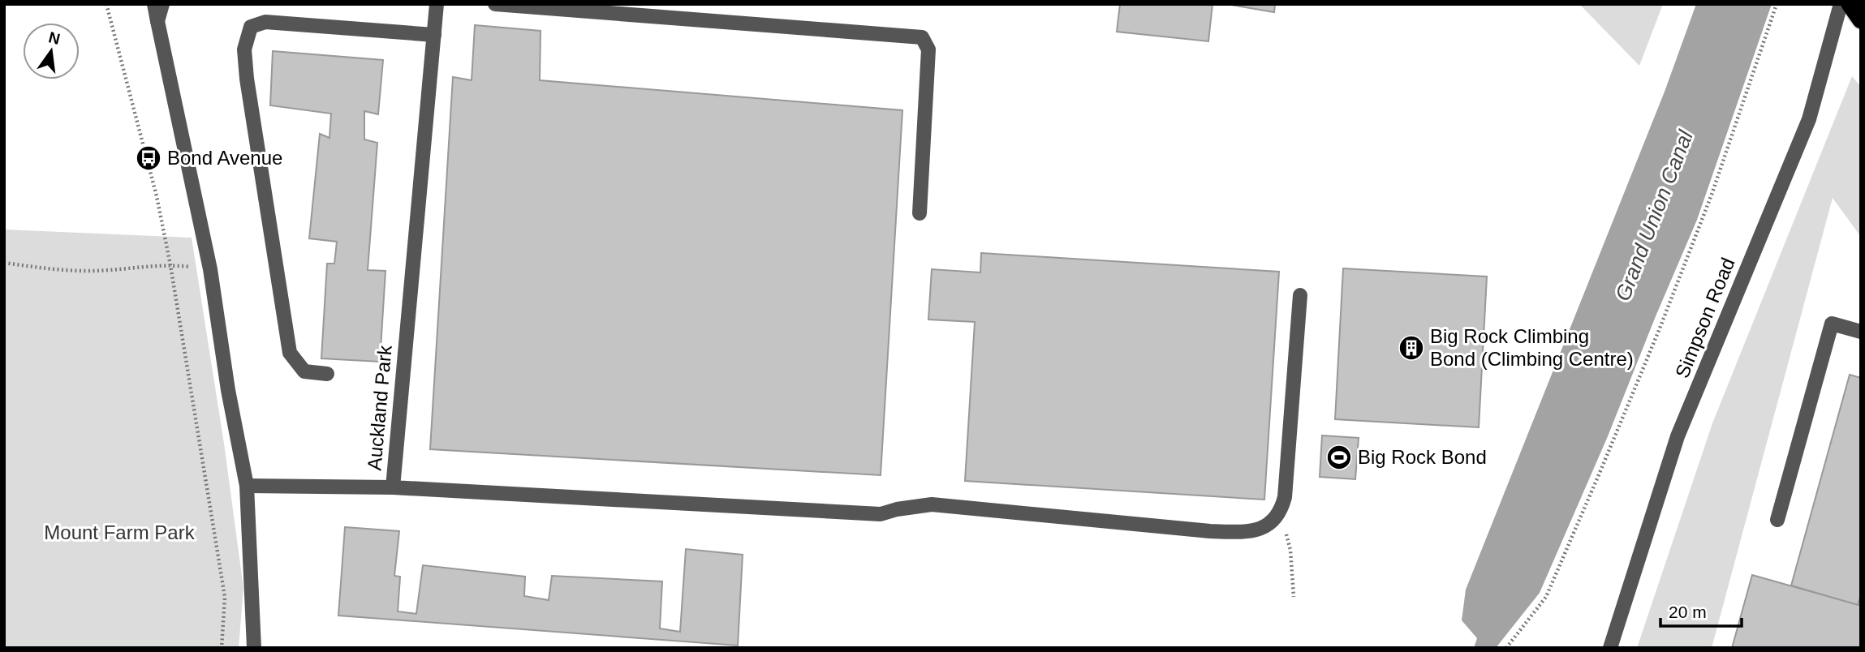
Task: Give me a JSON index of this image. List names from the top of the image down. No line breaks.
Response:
{"streets":{"street":["Simpson Road","Auckland Park"]},"water":["Grand Union Canal"],"parks":["Mount Farm Park"],"places":{"bus stop":["Bond Avenue"],"building":["Big Rock Climbing Bond (Climbing Centre)"],"sports":["Big Rock Bond"]},"scale_bar":"20 m","north":"top"}
